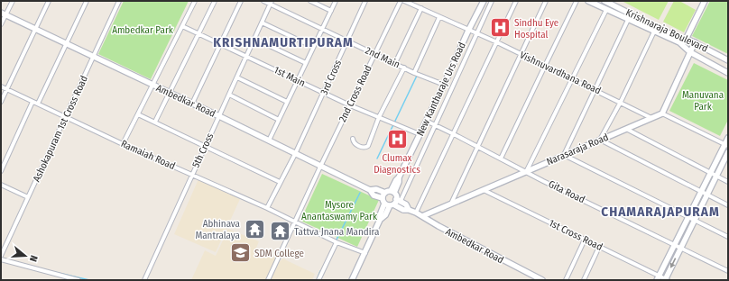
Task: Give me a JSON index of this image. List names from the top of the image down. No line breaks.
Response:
{"streets":{"street":["Krishnaraja Boulevard","2nd Main","Vishnuvardhana Road","1st Main","3rd Cross","New Kantharaje Urs Road","2nd Cross Road","Ambedkar Road","Ashokapuram 1st Cross Road","Narasaraja Road","5th Cross","Ramaiah Road","Gita Road","1st Cross Road"]},"crossings":[["2nd Main","3rd Cross"],["2nd Main","New Kantharaje Urs Road"],["2nd Main","2nd Cross Road"],["2nd Main","5th Cross"],["Vishnuvardhana Road","New Kantharaje Urs Road"],["Vishnuvardhana Road","Narasaraja Road"],["1st Main","3rd Cross"],["1st Main","New Kantharaje Urs Road"],["1st Main","2nd Cross Road"],["1st Main","5th Cross"],["3rd Cross","Ambedkar Road"],["3rd Cross","Ramaiah Road"],["New Kantharaje Urs Road","Ambedkar Road"],["New Kantharaje Urs Road","Gita Road"],["2nd Cross Road","Ambedkar Road"],["2nd Cross Road","Ramaiah Road"],["Ambedkar Road","Ashokapuram 1st Cross Road"],["Ambedkar Road","Narasaraja Road"],["Ambedkar Road","5th Cross"],["Ashokapuram 1st Cross Road","Ramaiah Road"],["Narasaraja Road","Gita Road"],["Narasaraja Road","1st Cross Road"],["5th Cross","Ramaiah Road"]],"districts":["KRISHNAMURTIPURAM","CHAMARAJAPURAM"],"parks":["Ambedkar Park","Manuvana Park","Mysore Anantaswamy Park"],"places":{"hospital":["Sindhu Eye Hospital","Clumax Diagnostics"],"temple":["Abhinava Mantralaya","Tattva Jnana Mandira"],"school or university":["SDM College"]},"north":"right"}
